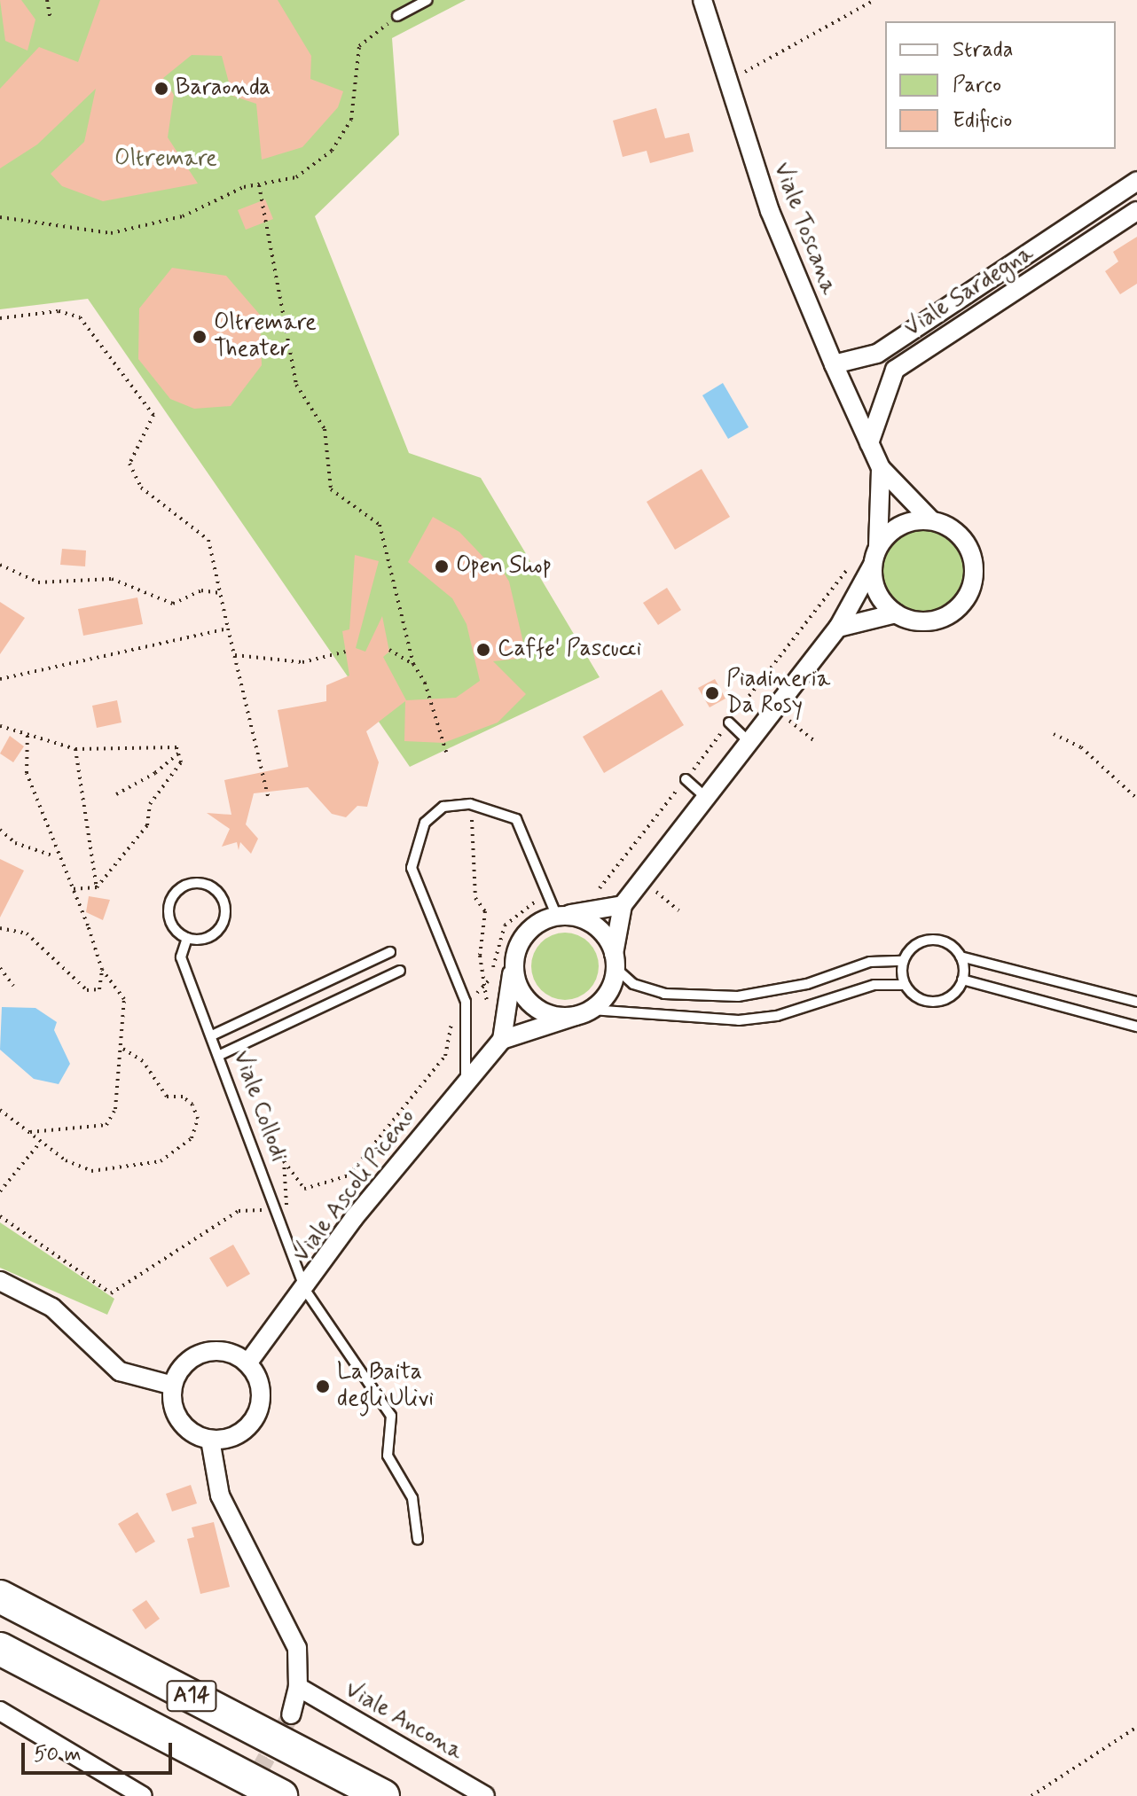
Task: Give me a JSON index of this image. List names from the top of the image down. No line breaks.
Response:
{"streets":{"highway":["A14"],"street":["Viale Toscana","Viale Sardegna","Viale Ascoli Piceno","Viale Ancona"],"lane":["Viale Collodi"]},"crossings":[["Viale Toscana","Viale Sardegna"],["Viale Collodi","Viale Ascoli Piceno"]],"parks":["Oltremare"],"places":["Baraonda","Oltremare Theater","Open Shop","Caffe' Pascucci","Piadineria Da Rosy","La Baita degli Ulivi"],"legend":["Strada","Parco","Edificio"],"scale_bar":"50 m"}
